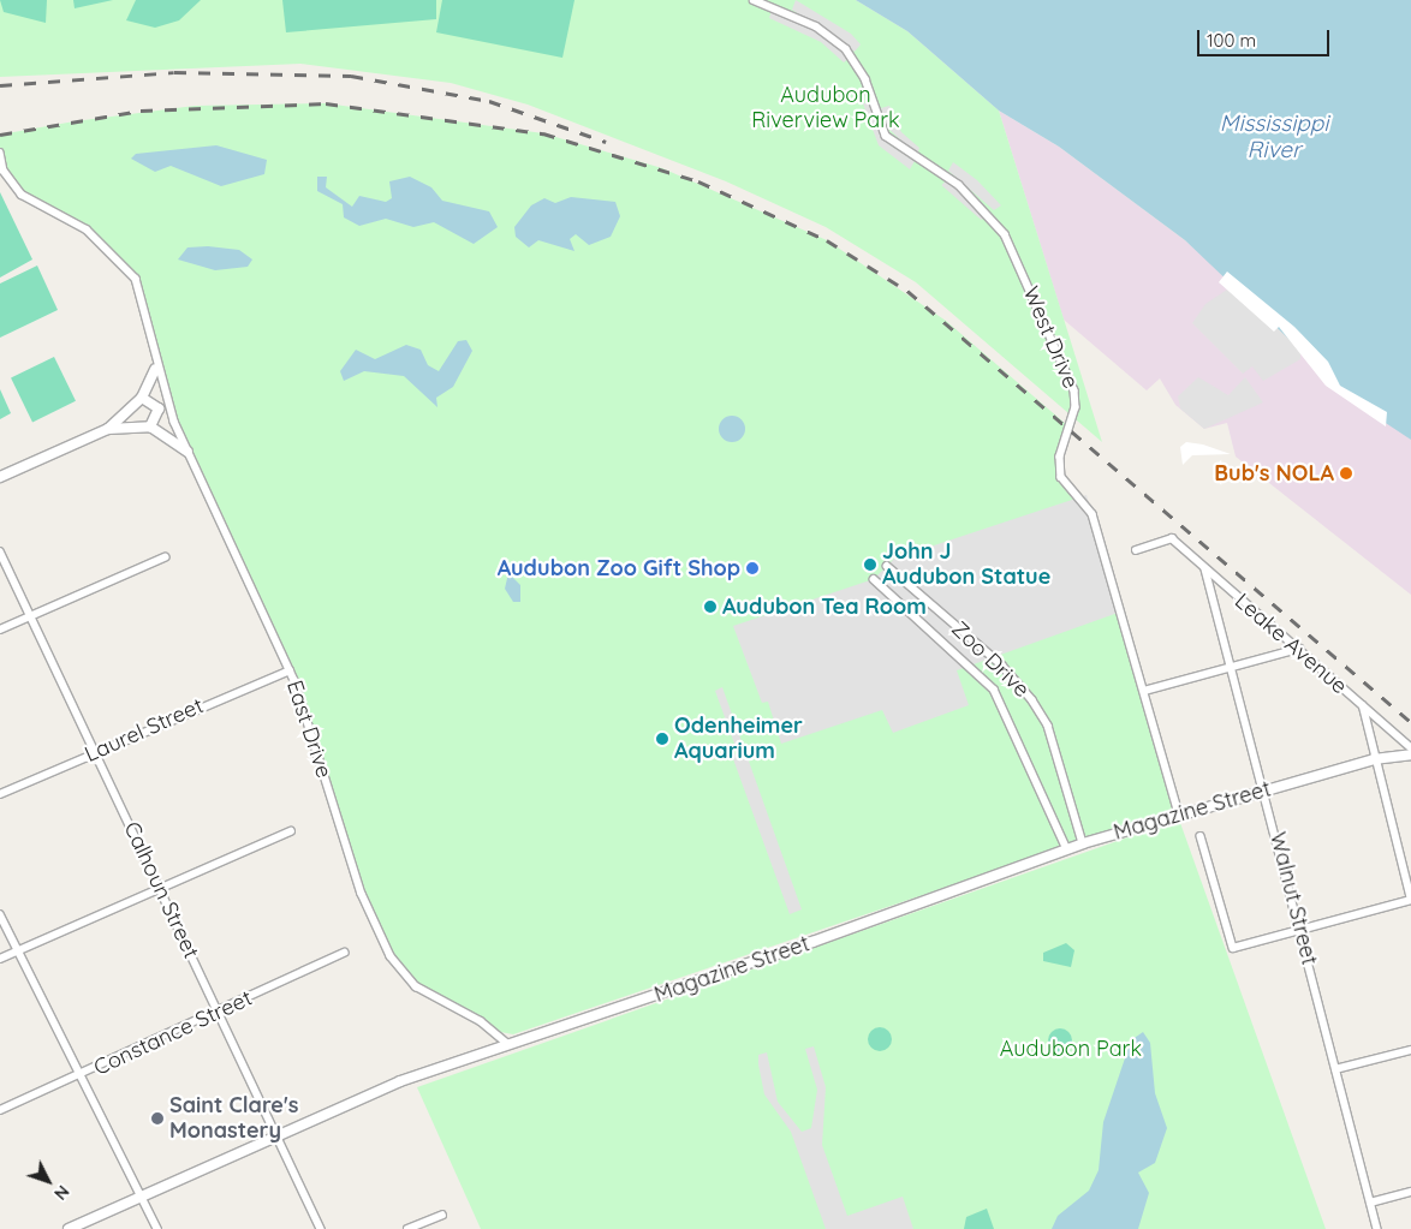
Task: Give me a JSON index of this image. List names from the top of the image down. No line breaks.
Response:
{"streets":{"street":["West Drive","Leake Avenue","Zoo Drive","East Drive","Laurel Street","Magazine Street","Calhoun Street","Walnut Street","Constance Street"]},"crossings":[["West Drive","Magazine Street"],["Leake Avenue","Walnut Street"],["Zoo Drive","Magazine Street"],["East Drive","Laurel Street"],["East Drive","Magazine Street"],["Laurel Street","Calhoun Street"],["Magazine Street","Calhoun Street"],["Magazine Street","Walnut Street"],["Calhoun Street","Constance Street"]],"water":["Mississippi River"],"parks":["Audubon Riverview Park","Audubon Park"],"places":["Bub's NOLA","John J Audubon Statue","Audubon Zoo Gift Shop","Audubon Tea Room","Odenheimer Aquarium","Saint Clare's Monastery"],"scale_bar":"100 m","north":"bottom right"}
